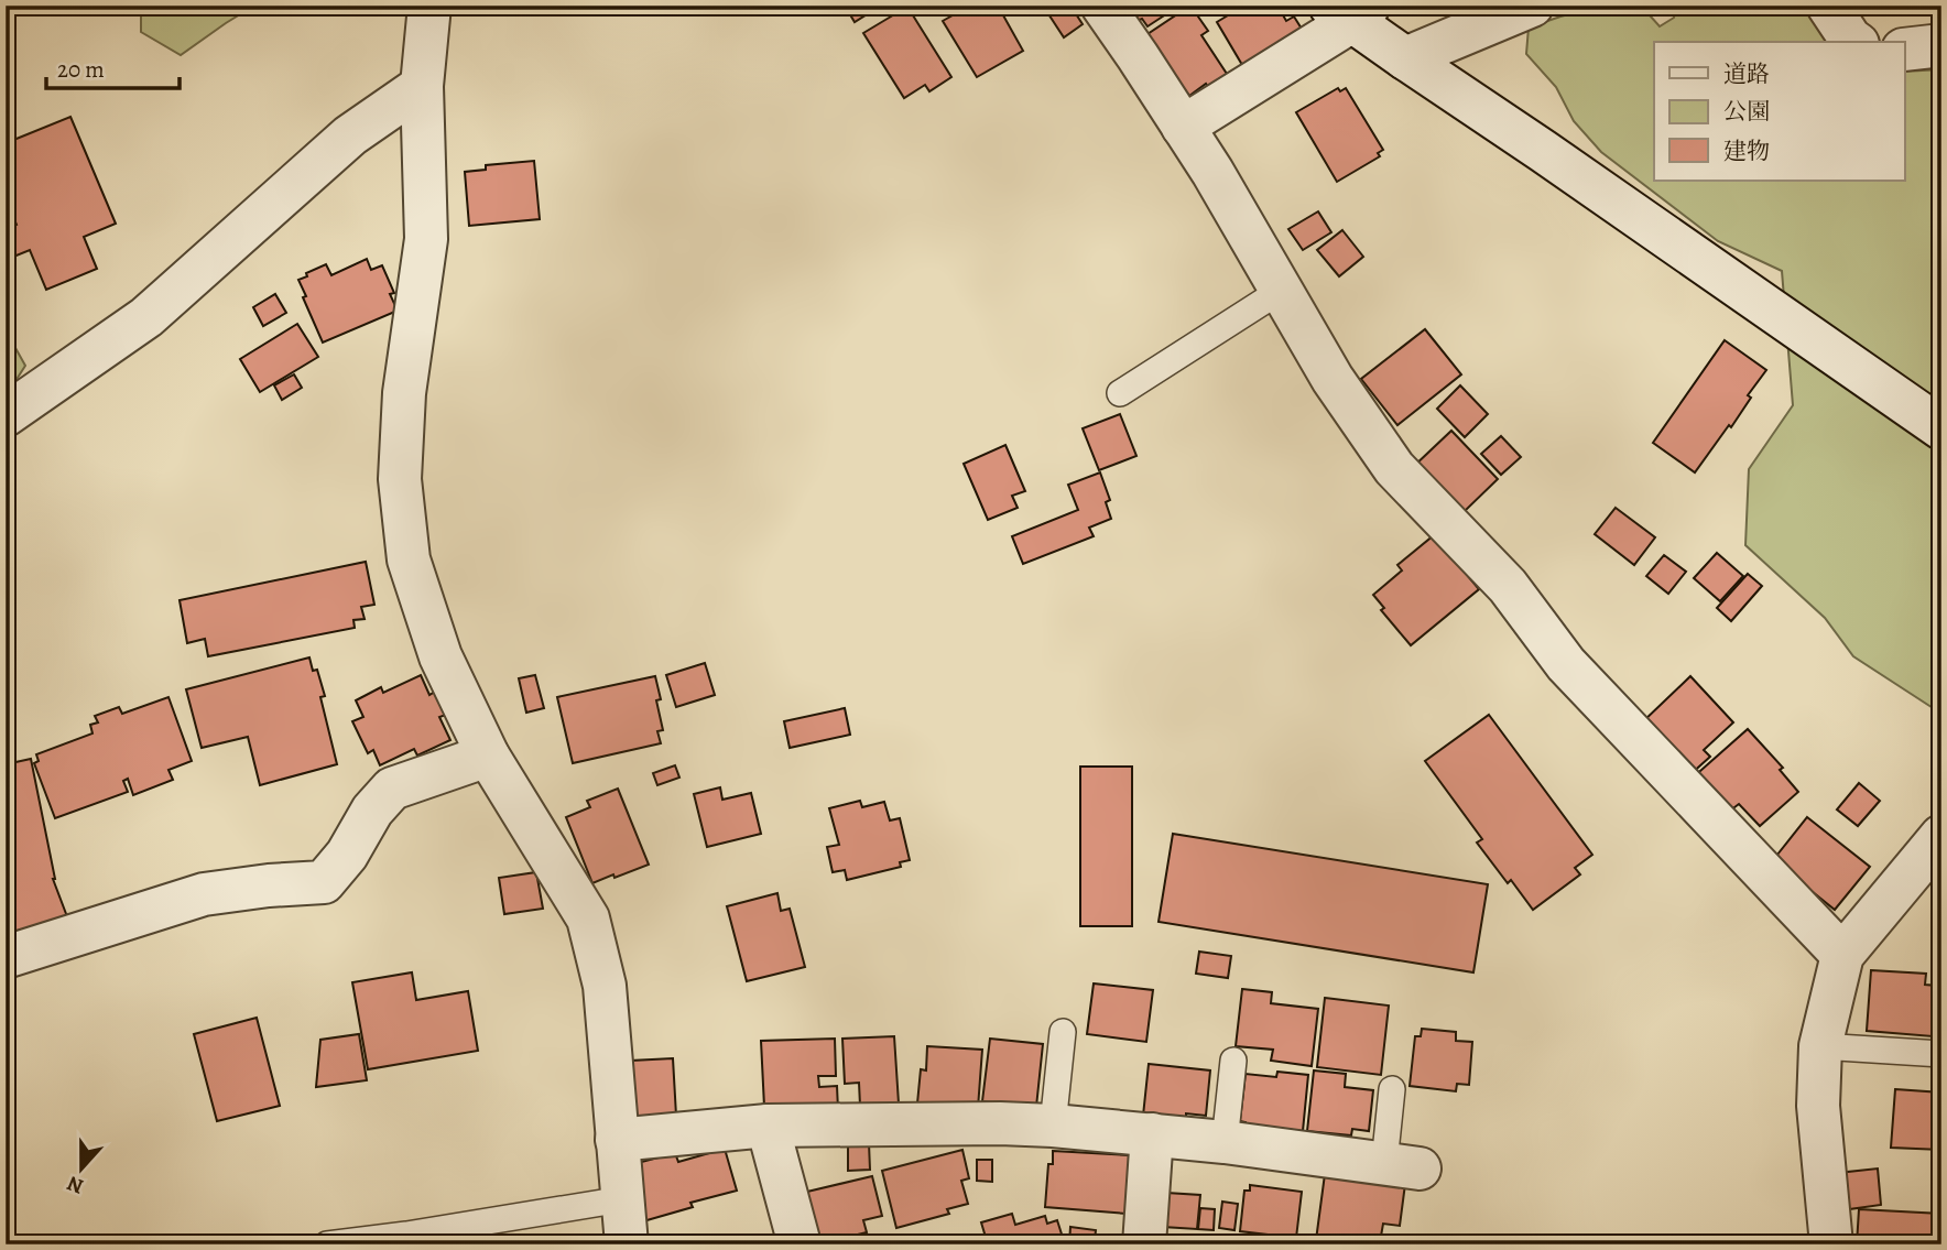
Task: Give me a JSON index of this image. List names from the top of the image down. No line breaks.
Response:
{"legend":["道路","公園","建物"],"scale_bar":"20 m","north":"bottom"}
